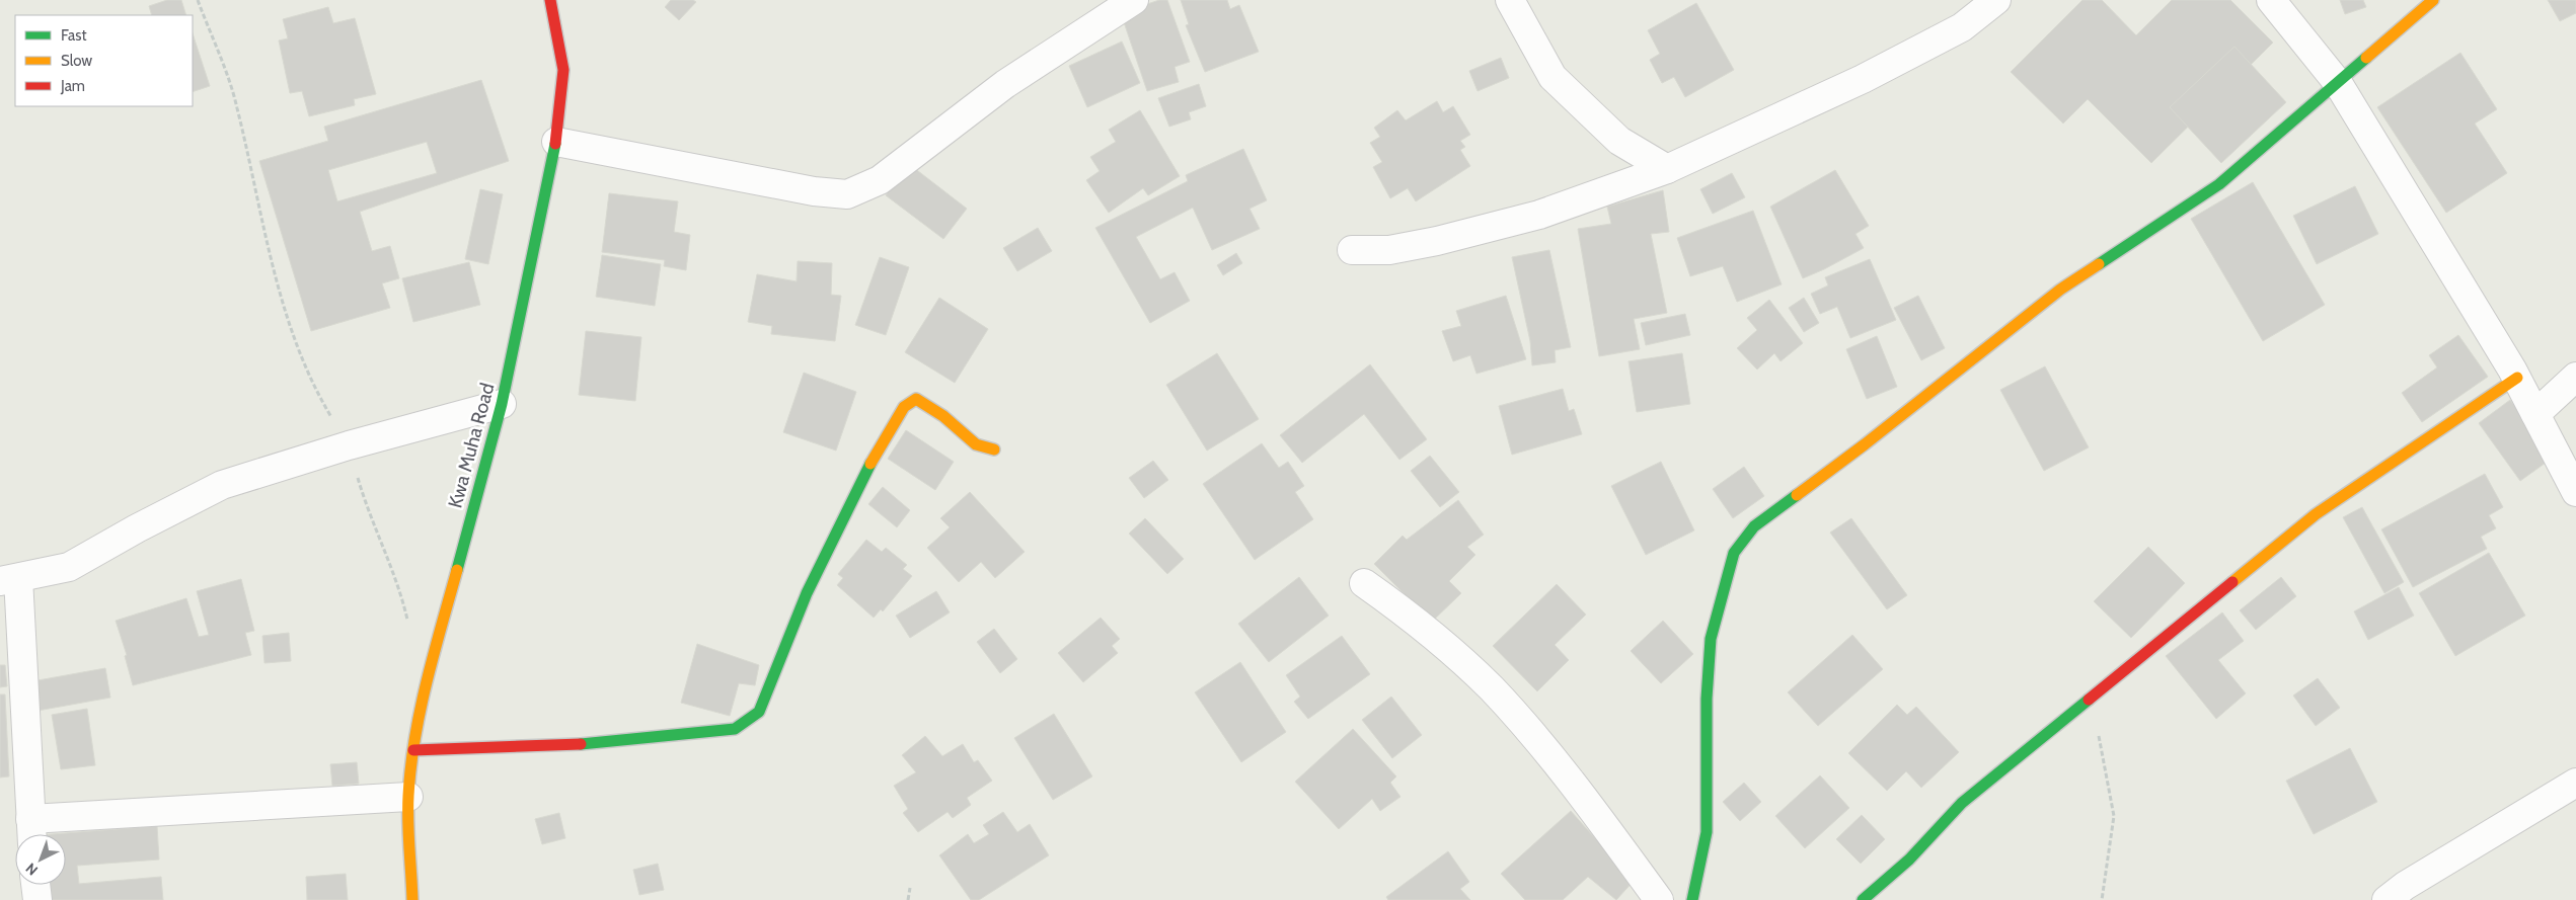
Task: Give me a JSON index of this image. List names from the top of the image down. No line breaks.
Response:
{"streets":{"street":["Kwa Muha Road"]},"legend":["Fast","Slow","Jam"],"north":"bottom left"}
